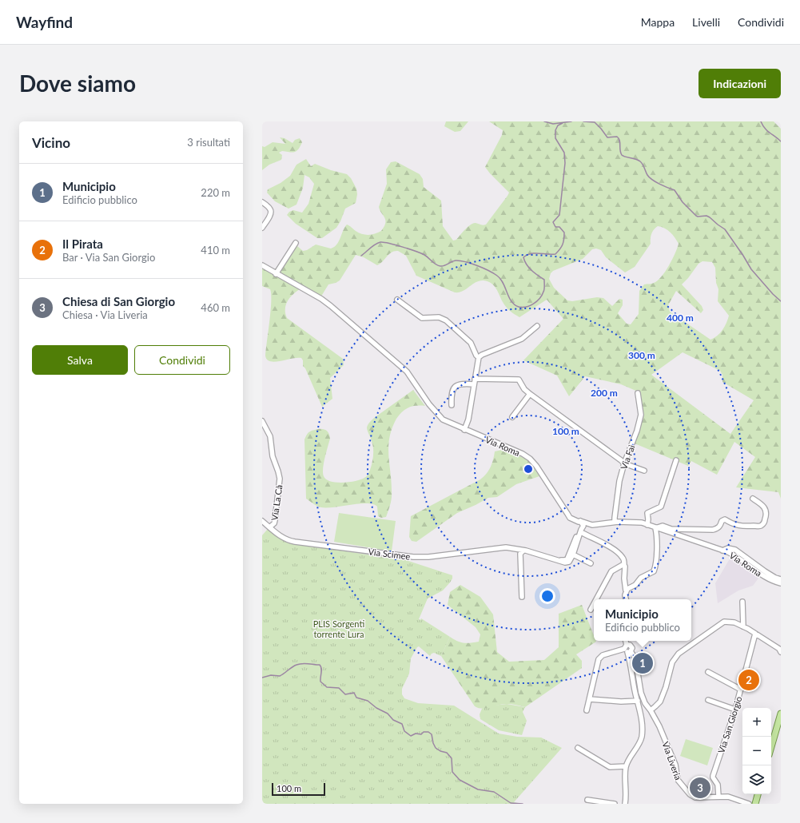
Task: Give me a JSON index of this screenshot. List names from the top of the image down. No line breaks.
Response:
{"streets":{"street":["Via Roma","Via Faì","Via La Cà","Via Scimee","Via San Giorgio","Via Liveria"]},"crossings":[["Via Roma","Via Faì"],["Via La Cà","Via Scimee"],["Via San Giorgio","Via Liveria"]],"parks":["PLIS Sorgenti torrente Lura"],"scale_bar":"100 m","page":{"header":"Wayfind","nav":["Mappa","Livelli","Condividi"],"buttons":["Indicazioni",["Salva","Condividi"]],"title":"Dove siamo","heading":["Vicino","3 risultati"],"list":[{"mark":"1","name":"Municipio","note":"Edificio pubblico","value":"220 m"},{"mark":"2","name":"Il Pirata","note":"Bar · Via San Giorgio","value":"410 m"},{"mark":"3","name":"Chiesa di San Giorgio","note":"Chiesa · Via Liveria","value":"460 m"}],"popup":["Municipio","Edificio pubblico"],"pins":["1","2","3"],"map_buttons":["+","−"],"scale":"100 m"},"rings":["400 m","300 m","200 m","100 m"]}
